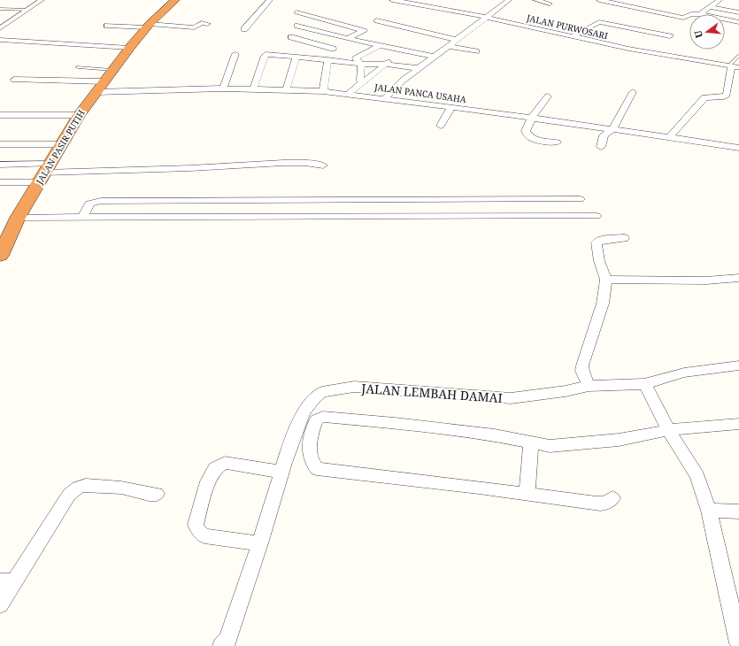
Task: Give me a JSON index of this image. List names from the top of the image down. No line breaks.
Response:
{"streets":{"highway":["JALAN PASIR PUTIH"],"street":["JALAN PURWOSARI","JALAN PANCA USAHA","JALAN LEMBAH DAMAI"]},"crossings":[["JALAN PANCA USAHA","JALAN PASIR PUTIH"]],"north":"left"}
